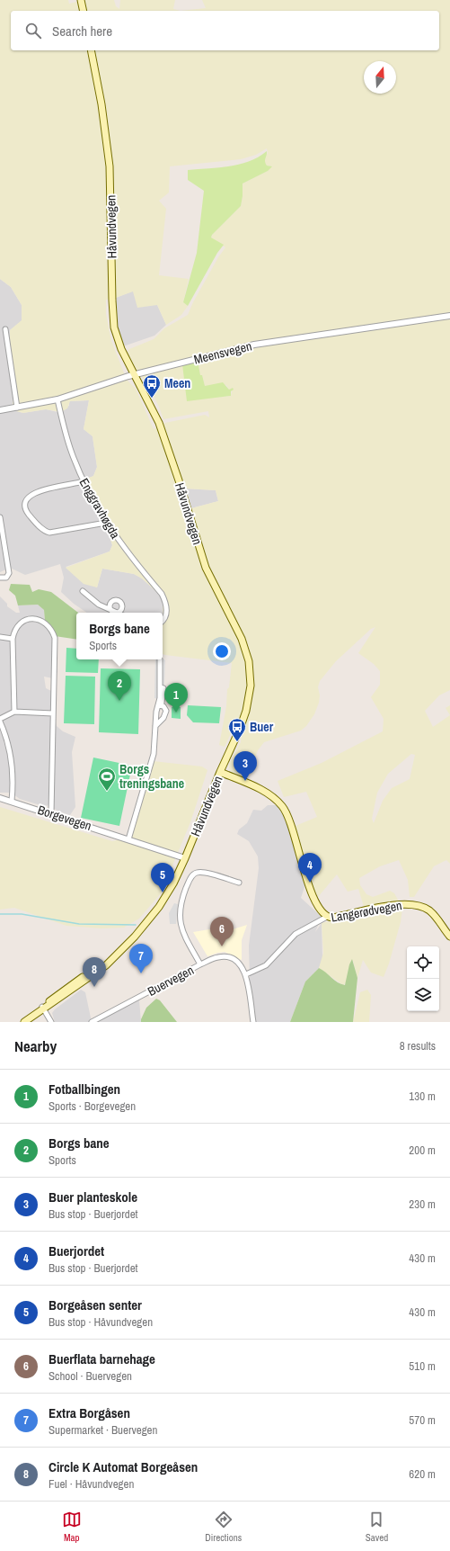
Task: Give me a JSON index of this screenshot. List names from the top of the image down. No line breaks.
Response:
{"streets":{"main road":["Håvundvegen","Langerødvegen"],"street":["Meensvegen","Enggravhøgda","Borgevegen","Buervegen"]},"crossings":[["Håvundvegen","Meensvegen"],["Håvundvegen","Borgevegen"],["Meensvegen","Enggravhøgda"],["Langerødvegen","Buervegen"]],"places":{"bus stop":["Meen","Buer"],"sports":["Borgs treningsbane"]},"north":"top","page":{"search":"Search here","popup":["Borgs bane","Sports"],"pins":["2","1","3","4","5","6","7","8"],"heading":["Nearby","8 results"],"list":[{"mark":"1","name":"Fotballbingen","note":"Sports · Borgevegen","value":"130 m"},{"mark":"2","name":"Borgs bane","note":"Sports","value":"200 m"},{"mark":"3","name":"Buer planteskole","note":"Bus stop · Buerjordet","value":"230 m"},{"mark":"4","name":"Buerjordet","note":"Bus stop · Buerjordet","value":"430 m"},{"mark":"5","name":"Borgeåsen senter","note":"Bus stop · Håvundvegen","value":"430 m"},{"mark":"6","name":"Buerflata barnehage","note":"School · Buervegen","value":"510 m"},{"mark":"7","name":"Extra Borgåsen","note":"Supermarket · Buervegen","value":"570 m"},{"mark":"8","name":"Circle K Automat Borgeåsen","note":"Fuel · Håvundvegen","value":"620 m"}],"nav":["Map","Directions","Saved"]}}
